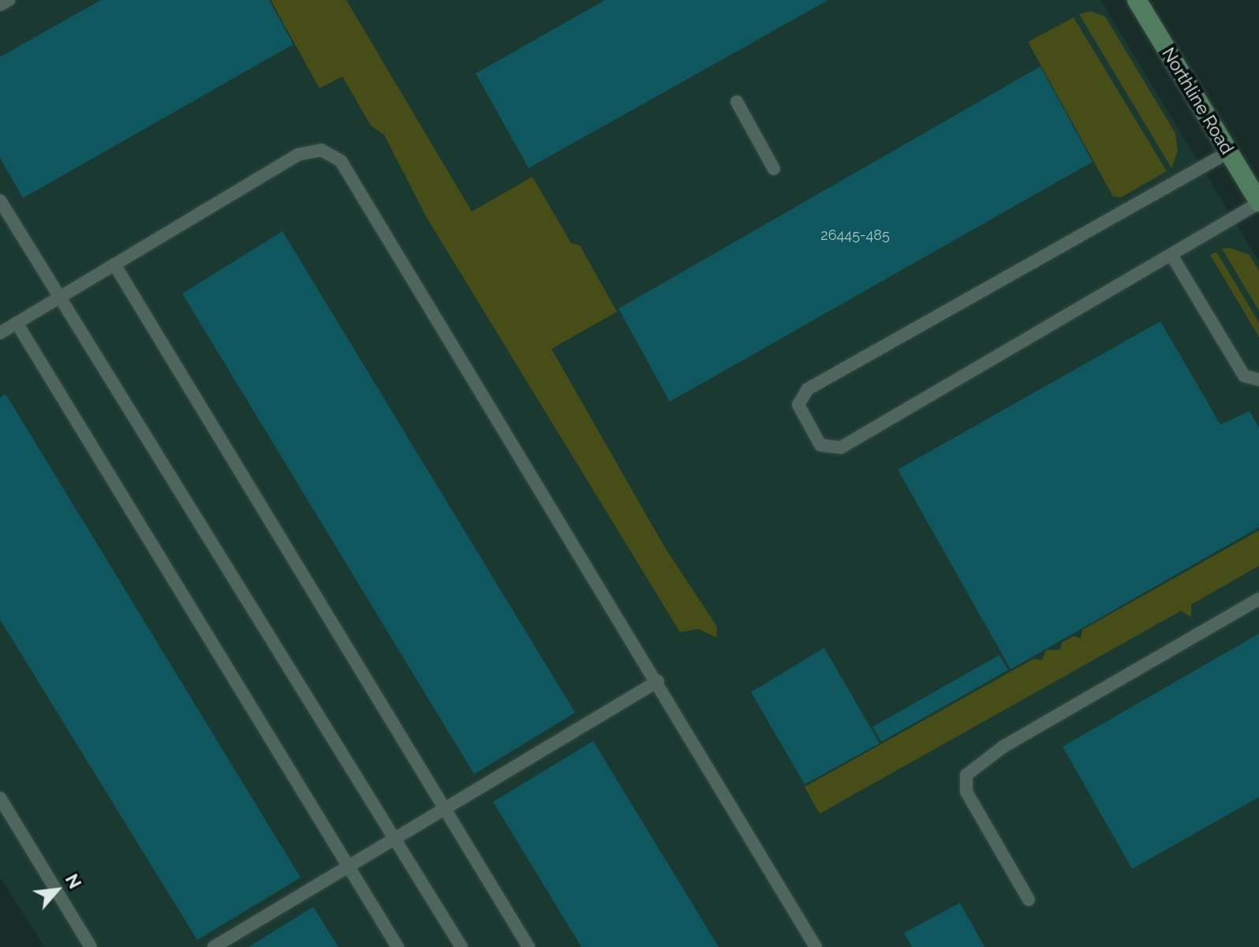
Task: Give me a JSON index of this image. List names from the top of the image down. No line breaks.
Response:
{"streets":{"main road":["Northline Road"]},"house_numbers":["26445-485"],"north":"top right"}
